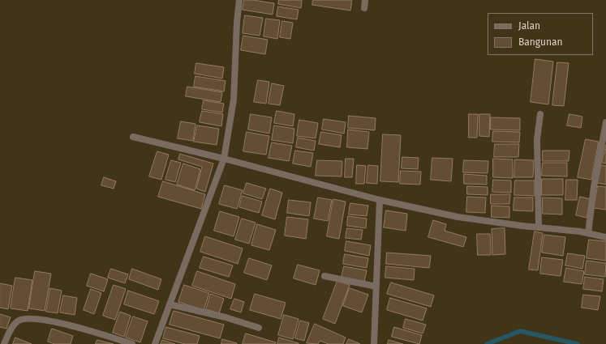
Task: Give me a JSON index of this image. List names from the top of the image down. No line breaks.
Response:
{"legend":["Jalan","Bangunan"]}
